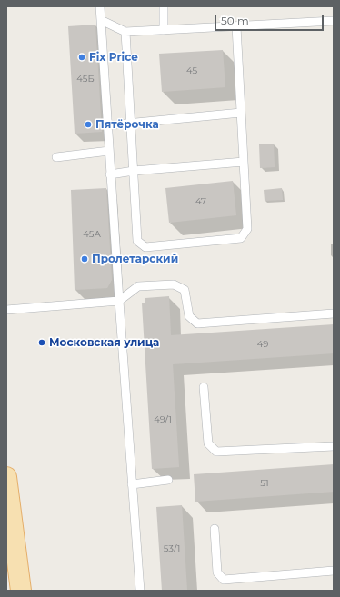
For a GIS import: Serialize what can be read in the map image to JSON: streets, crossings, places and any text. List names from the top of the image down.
{
  "places": [
    "Fix Price",
    "Пятёрочка",
    "Пролетарский",
    "Московская улица"
  ],
  "house_numbers": [
    "45",
    "45Б",
    "47",
    "45А",
    "49",
    "49/1",
    "51",
    "53/1"
  ],
  "scale_bar": "50 m"
}
